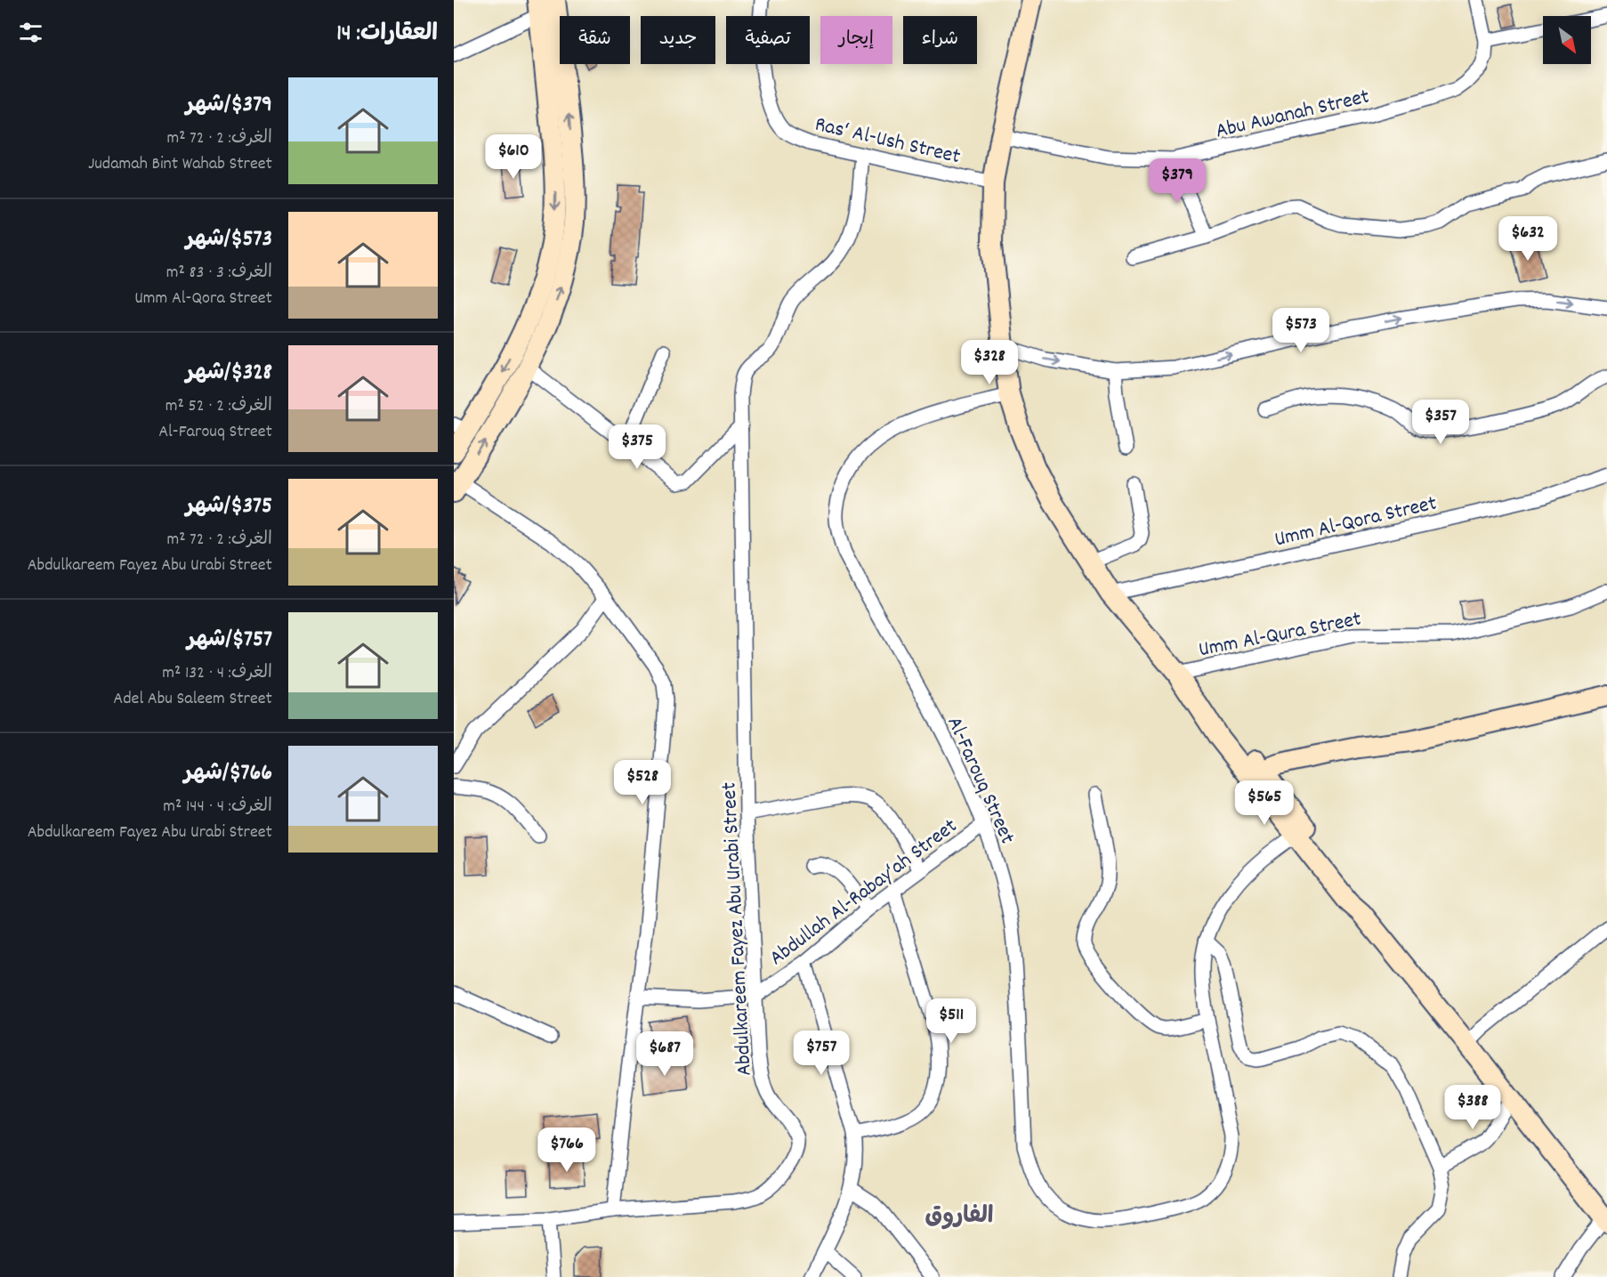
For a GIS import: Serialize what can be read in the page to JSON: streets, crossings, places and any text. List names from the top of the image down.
{
  "streets": {
    "street": [
      "Abu Awanah Street",
      "Ras‘ Al-Ush Street",
      "Umm Al-Qora Street",
      "Umm Al-Qura Street",
      "Al-Farouq Street",
      "Abdullah Al-Rabay‘ah Street",
      "Abdulkareem Fayez Abu Urabi Street"
    ]
  },
  "crossings": [
    ["Ras‘ Al-Ush Street", "Abdulkareem Fayez Abu Urabi Street"],
    ["Al-Farouq Street", "Abdullah Al-Rabay‘ah Street"],
    ["Abdullah Al-Rabay‘ah Street", "Abdulkareem Fayez Abu Urabi Street"]
  ],
  "districts": ["الفاروق"],
  "north": "bottom right",
  "page": {
    "heading": "العقارات: 14",
    "chip": [
      "شراء",
      "إيجار",
      "تصفية",
      "جديد",
      "شقة"
    ],
    "list": [
      {
        "name": "$379/شهر",
        "note": "الغرف: 2 · 72 m² · Judamah Bint Wahab Street"
      },
      {
        "name": "$573/شهر",
        "note": "الغرف: 3 · 83 m² · Umm Al-Qora Street"
      },
      {
        "name": "$328/شهر",
        "note": "الغرف: 2 · 52 m² · Al-Farouq Street"
      },
      {
        "name": "$375/شهر",
        "note": "الغرف: 2 · 72 m² · Abdulkareem Fayez Abu Urabi Street"
      },
      {
        "name": "$757/شهر",
        "note": "الغرف: 4 · 132 m² · Adel Abu Saleem Street"
      },
      {
        "name": "$766/شهر",
        "note": "الغرف: 4 · 144 m² · Abdulkareem Fayez Abu Urabi Street"
      }
    ],
    "price": [
      "$610",
      "$379",
      "$632",
      "$573",
      "$328",
      "$357",
      "$375",
      "$528",
      "$565",
      "$511",
      "$757",
      "$687",
      "$388",
      "$766"
    ]
  }
}
